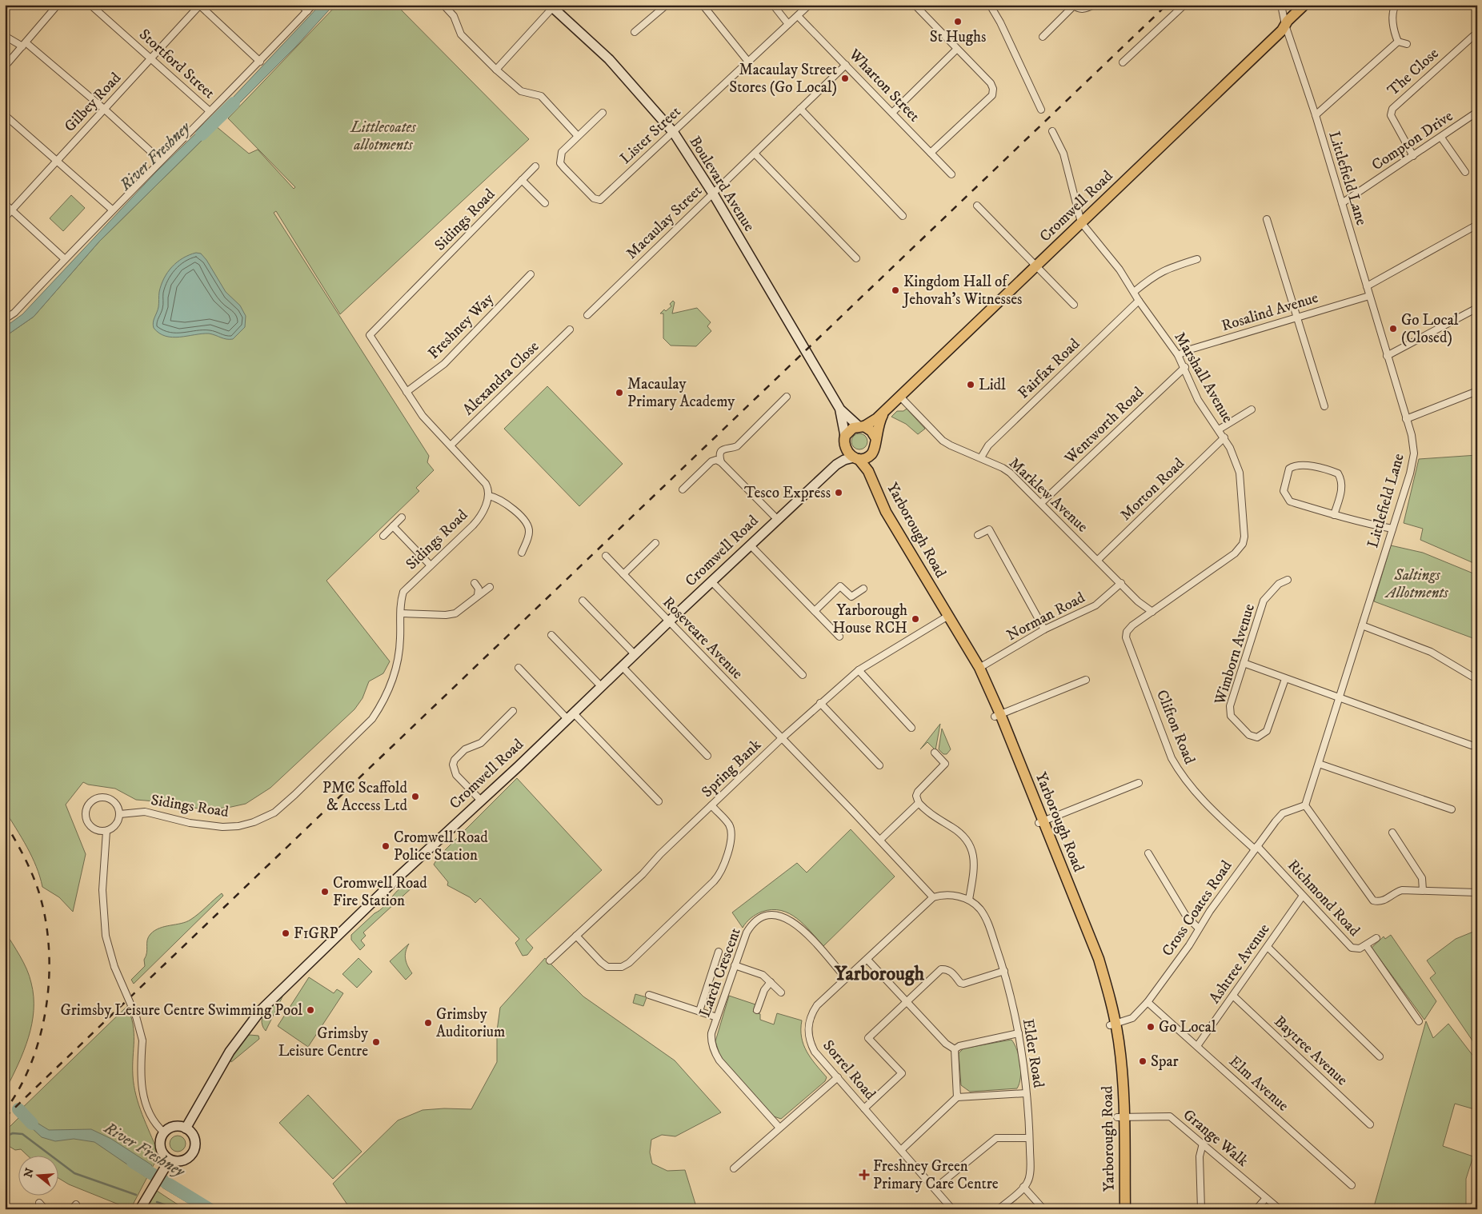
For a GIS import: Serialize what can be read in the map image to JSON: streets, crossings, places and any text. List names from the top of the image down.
{
  "streets": {
    "main road": ["Cromwell Road", "Yarborough Road"],
    "street": [
      "Stortford Street",
      "The Close",
      "Wharton Street",
      "Gilbey Road",
      "Lister Street",
      "Compton Drive",
      "Littlefield Lane",
      "Boulevard Avenue",
      "Sidings Road",
      "Macaulay Street",
      "Rosalind Avenue",
      "Freshney Way",
      "Fairfax Road",
      "Marshall Avenue",
      "Alexandra Close",
      "Wentworth Road",
      "Morton Road",
      "Marklew Avenue",
      "Norman Road",
      "Roseveare Avenue",
      "Wimborn Avenue",
      "Clifton Road",
      "Spring Bank",
      "Richmond Road",
      "Cross Coates Road",
      "Ashtree Avenue",
      "Larch Crescent",
      "Baytree Avenue",
      "Elder Road",
      "Sorrel Road",
      "Elm Avenue",
      "Grange Walk"
    ]
  },
  "crossings": [
    ["Stortford Street", "Gilbey Road"],
    ["The Close", "Compton Drive"],
    ["Wharton Street", "Lister Street"],
    ["Wharton Street", "Macaulay Street"],
    ["Lister Street", "Boulevard Avenue"],
    ["Compton Drive", "Littlefield Lane"],
    ["Littlefield Lane", "Cromwell Road"],
    ["Littlefield Lane", "Rosalind Avenue"],
    ["Littlefield Lane", "Cross Coates Road"],
    ["Boulevard Avenue", "Cromwell Road"],
    ["Boulevard Avenue", "Macaulay Street"],
    ["Boulevard Avenue", "Yarborough Road"],
    ["Cromwell Road", "Marshall Avenue"],
    ["Cromwell Road", "Marklew Avenue"],
    ["Cromwell Road", "Yarborough Road"],
    ["Cromwell Road", "Roseveare Avenue"],
    ["Sidings Road", "Freshney Way"],
    ["Sidings Road", "Alexandra Close"],
    ["Rosalind Avenue", "Marshall Avenue"],
    ["Fairfax Road", "Marshall Avenue"],
    ["Fairfax Road", "Marklew Avenue"],
    ["Marshall Avenue", "Wentworth Road"],
    ["Marshall Avenue", "Morton Road"],
    ["Marshall Avenue", "Clifton Road"],
    ["Wentworth Road", "Marklew Avenue"],
    ["Morton Road", "Marklew Avenue"],
    ["Marklew Avenue", "Norman Road"],
    ["Marklew Avenue", "Clifton Road"],
    ["Yarborough Road", "Norman Road"],
    ["Yarborough Road", "Spring Bank"],
    ["Yarborough Road", "Cross Coates Road"],
    ["Yarborough Road", "Grange Walk"],
    ["Roseveare Avenue", "Spring Bank"],
    ["Roseveare Avenue", "Sorrel Road"],
    ["Clifton Road", "Richmond Road"],
    ["Clifton Road", "Cross Coates Road"],
    ["Richmond Road", "Cross Coates Road"],
    ["Richmond Road", "Ashtree Avenue"],
    ["Cross Coates Road", "Elm Avenue"],
    ["Ashtree Avenue", "Baytree Avenue"],
    ["Ashtree Avenue", "Elm Avenue"],
    ["Larch Crescent", "Sorrel Road"]
  ],
  "districts": ["Yarborough"],
  "water": ["River Freshney"],
  "parks": ["Littlecoates allotments", "Saltings Allotments"],
  "places": {
    "other": [
      "St Hughs",
      "Macaulay Street Stores (Go Local)",
      "Kingdom Hall of Jehovah's Witnesses",
      "Go Local (Closed)",
      "Lidl",
      "Macaulay Primary Academy",
      "Tesco Express",
      "Yarborough House RCH",
      "PMC Scaffold & Access Ltd",
      "Cromwell Road Police Station",
      "Cromwell Road Fire Station",
      "F1GRP",
      "Grimsby Leisure Centre Swimming Pool",
      "Grimsby Auditorium",
      "Go Local",
      "Grimsby Leisure Centre",
      "Spar"
    ],
    "health": ["Freshney Green Primary Care Centre"]
  },
  "north": "left"
}
